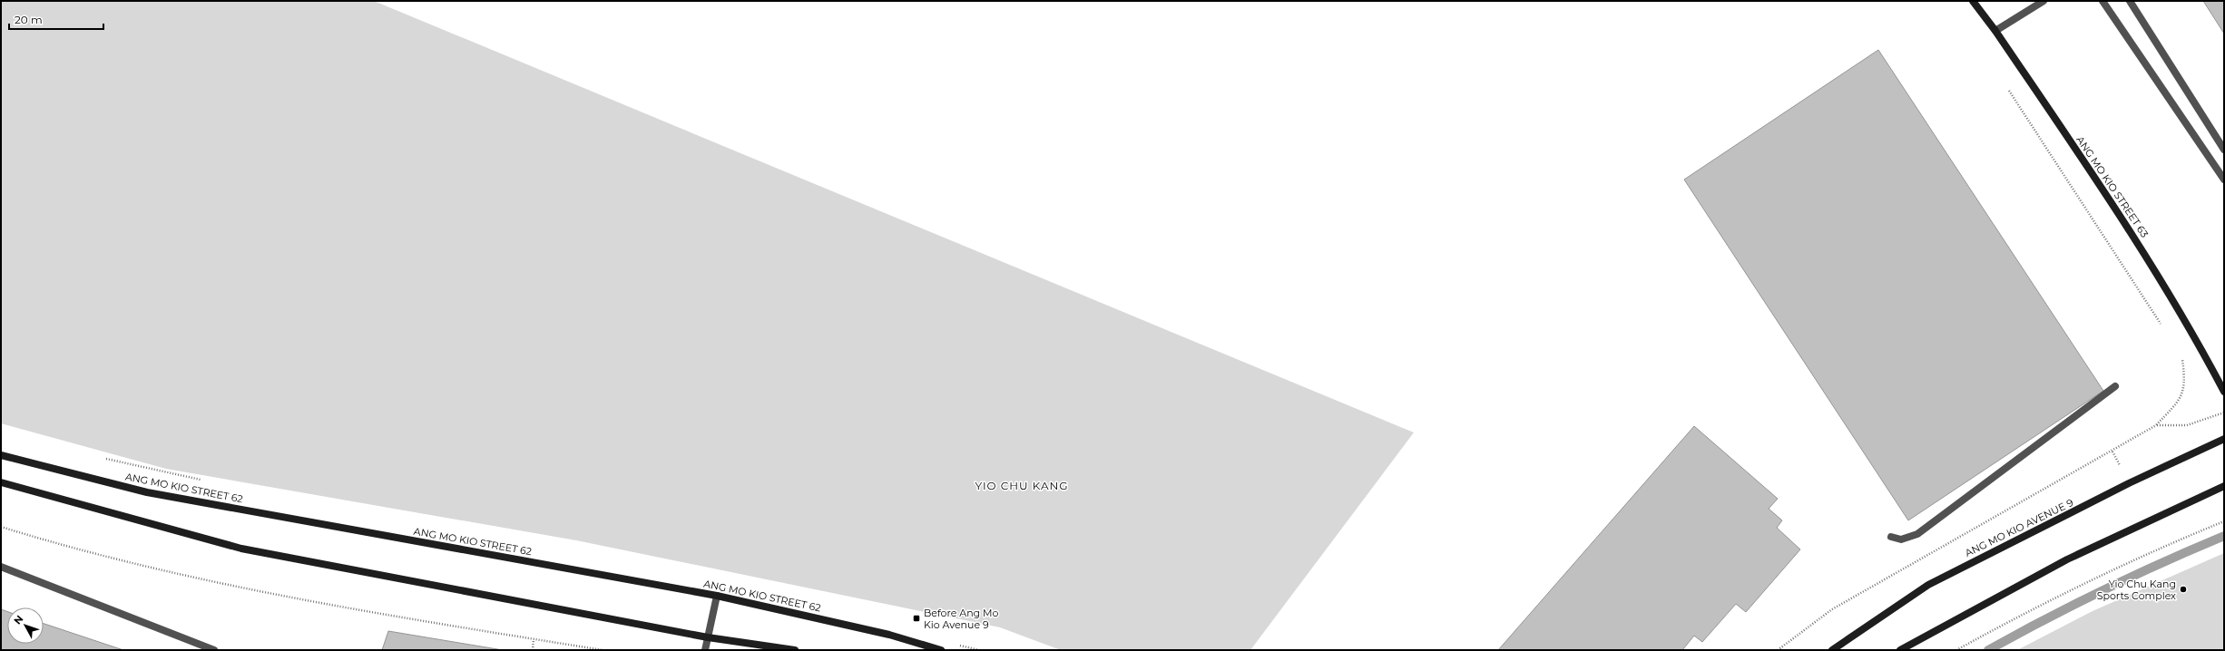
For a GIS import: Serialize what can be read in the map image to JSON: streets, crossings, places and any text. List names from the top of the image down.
{
  "streets": {
    "street": ["ANG MO KIO STREET 63", "ANG MO KIO STREET 62", "ANG MO KIO AVENUE 9"]
  },
  "districts": ["YIO CHU KANG"],
  "places": {
    "other": ["Yio Chu Kang Sports Complex"],
    "transit": ["Before Ang Mo Kio Avenue 9"]
  },
  "scale_bar": "20 m",
  "north": "top left"
}
